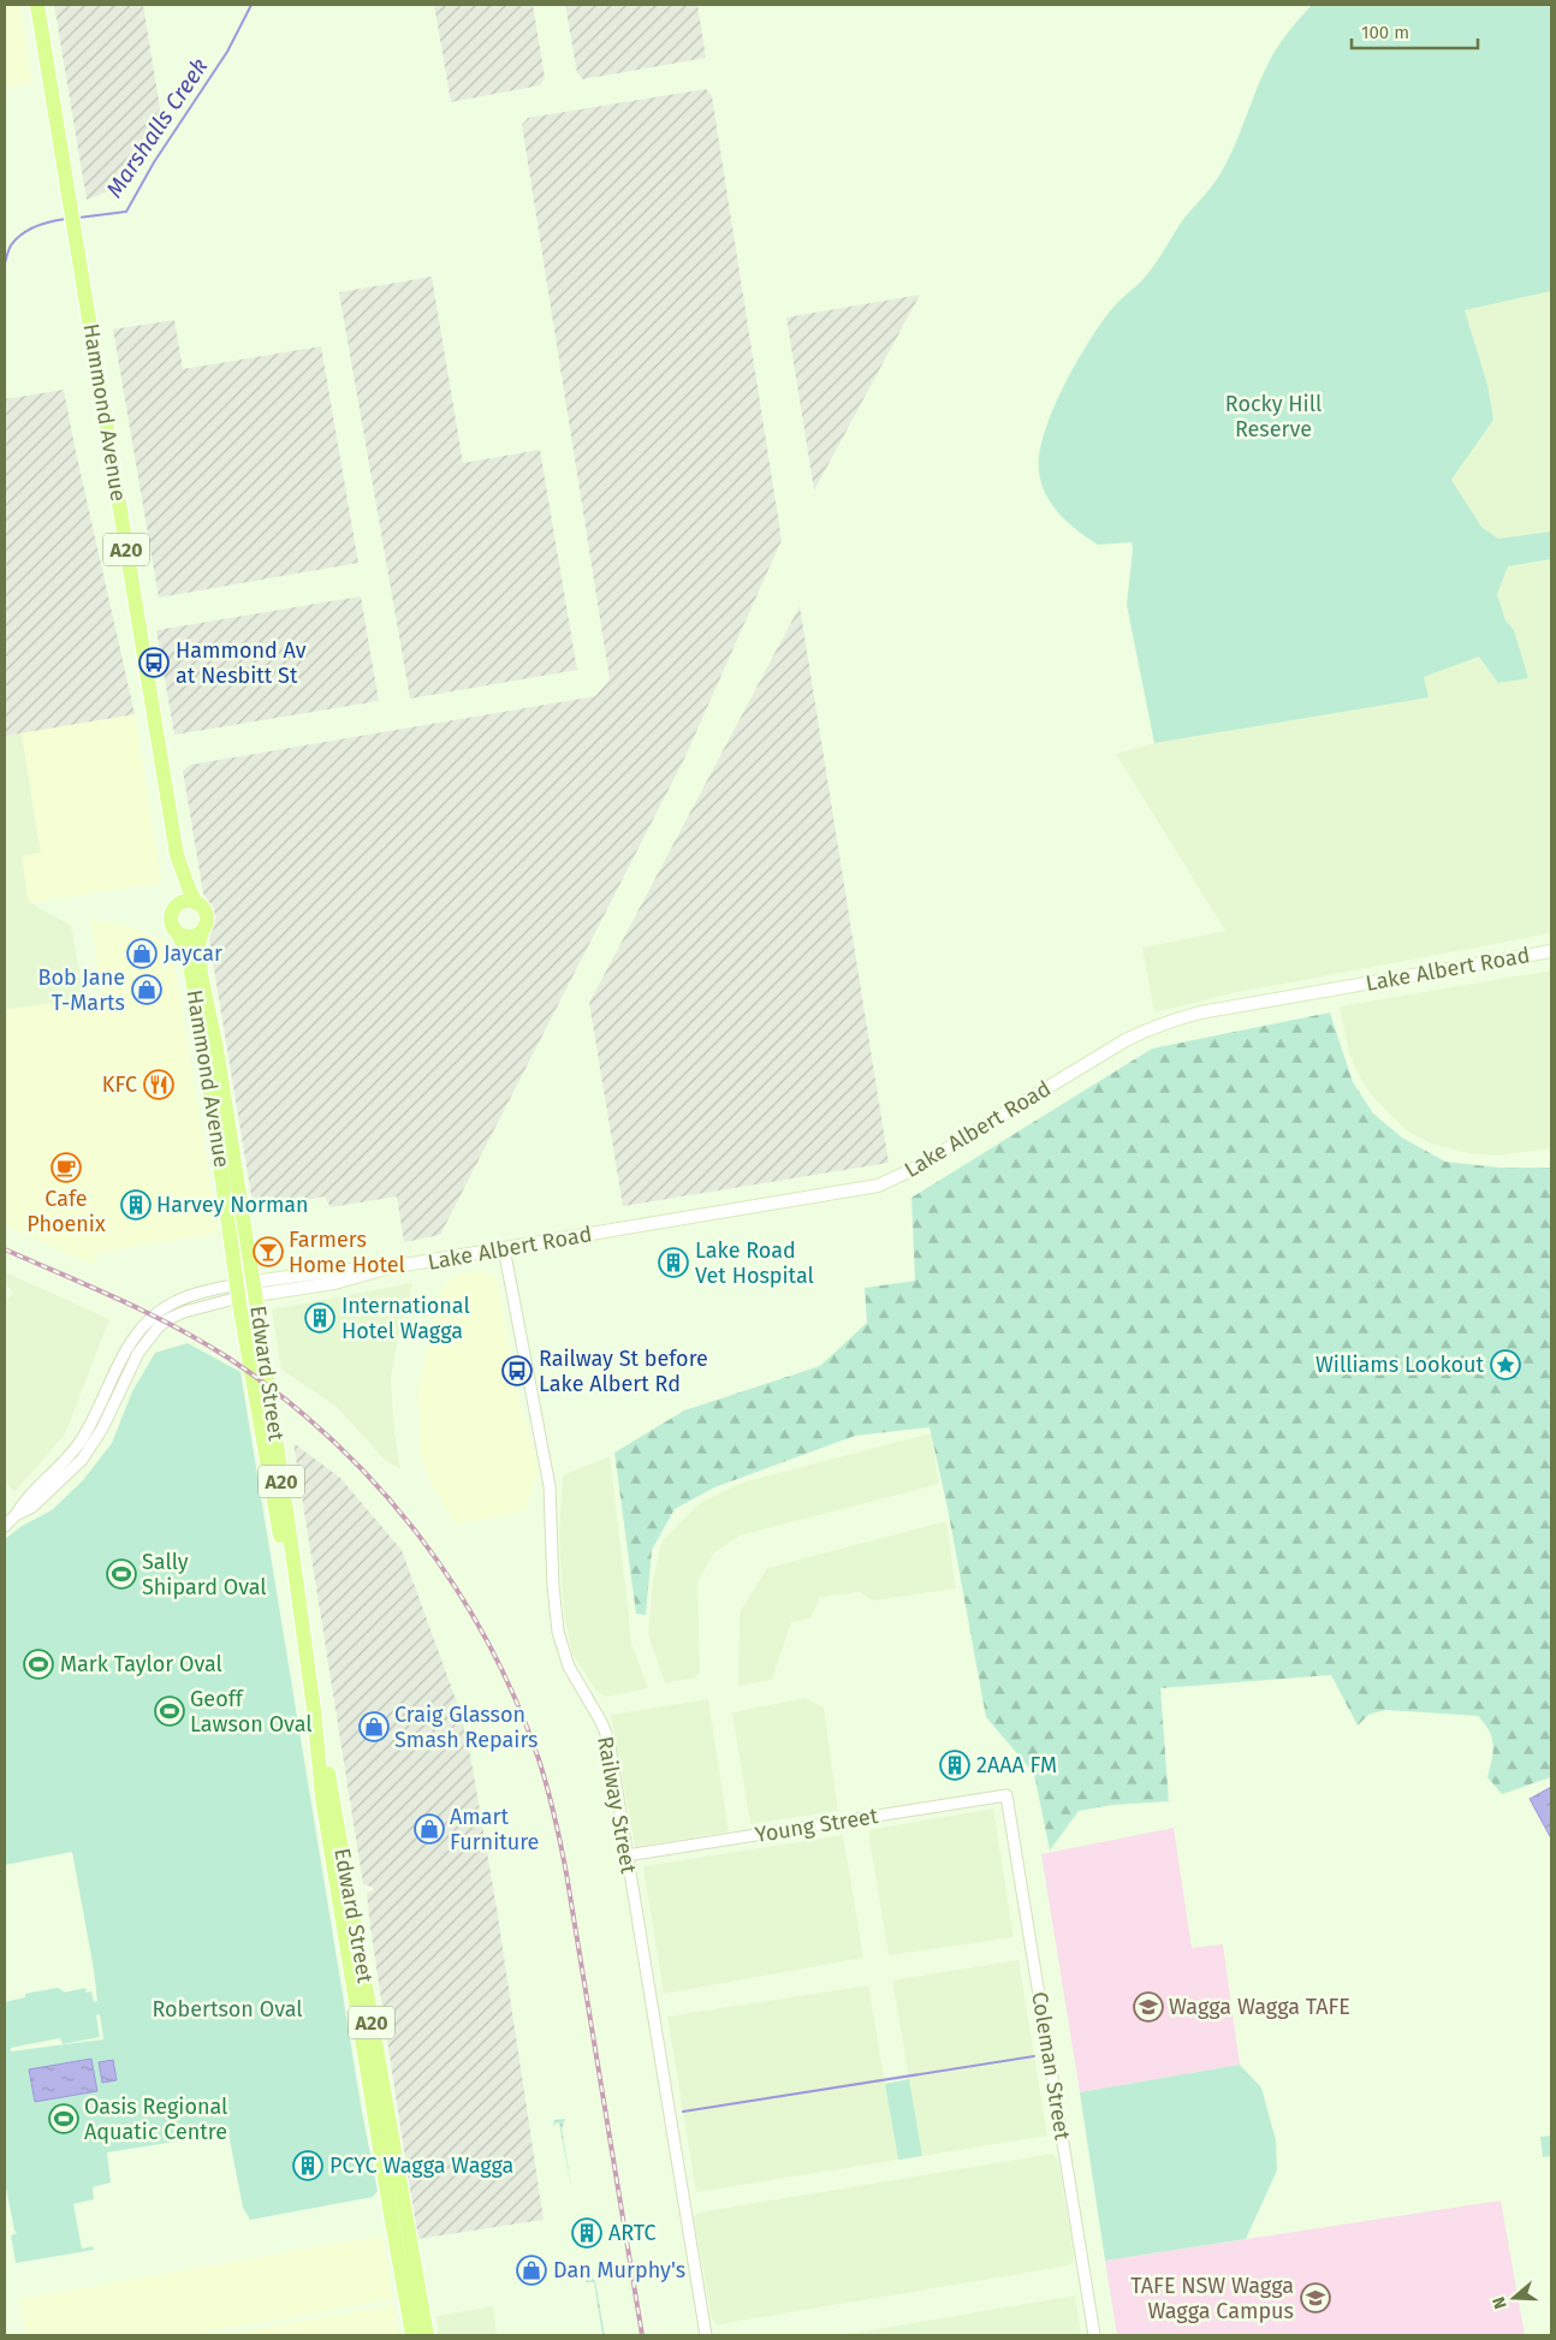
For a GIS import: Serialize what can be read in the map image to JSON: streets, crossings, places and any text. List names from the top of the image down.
{
  "streets": {
    "highway": ["Hammond Avenue", "A20", "Edward Street"],
    "main road": ["Lake Albert Road"],
    "street": ["Railway Street", "Young Street", "Coleman Street"]
  },
  "crossings": [
    ["Hammond Avenue", "A20"],
    ["Hammond Avenue", "Lake Albert Road"],
    ["Hammond Avenue", "Edward Street"],
    ["Lake Albert Road", "Edward Street"],
    ["Lake Albert Road", "Railway Street"],
    ["Railway Street", "Young Street"],
    ["Young Street", "Coleman Street"]
  ],
  "water": ["Marshalls Creek"],
  "parks": ["Rocky Hill Reserve", "Robertson Oval"],
  "places": {
    "bus stop": ["Hammond Av at Nesbitt St", "Railway St before Lake Albert Rd"],
    "shop": [
      "Jaycar",
      "Bob Jane T-Marts",
      "Craig Glasson Smash Repairs",
      "Amart Furniture",
      "Dan Murphy's"
    ],
    "restaurant": ["KFC"],
    "cafe": ["Cafe Phoenix"],
    "building": [
      "Harvey Norman",
      "Lake Road Vet Hospital",
      "International Hotel Wagga",
      "2AAA FM",
      "PCYC Wagga Wagga",
      "ARTC"
    ],
    "bar": ["Farmers Home Hotel"],
    "place": ["Williams Lookout"],
    "sports": [
      "Sally Shipard Oval",
      "Mark Taylor Oval",
      "Geoff Lawson Oval",
      "Oasis Regional Aquatic Centre"
    ],
    "school or university": ["Wagga Wagga TAFE", "TAFE NSW Wagga Wagga Campus"]
  },
  "scale_bar": "100 m",
  "north": "left"
}
